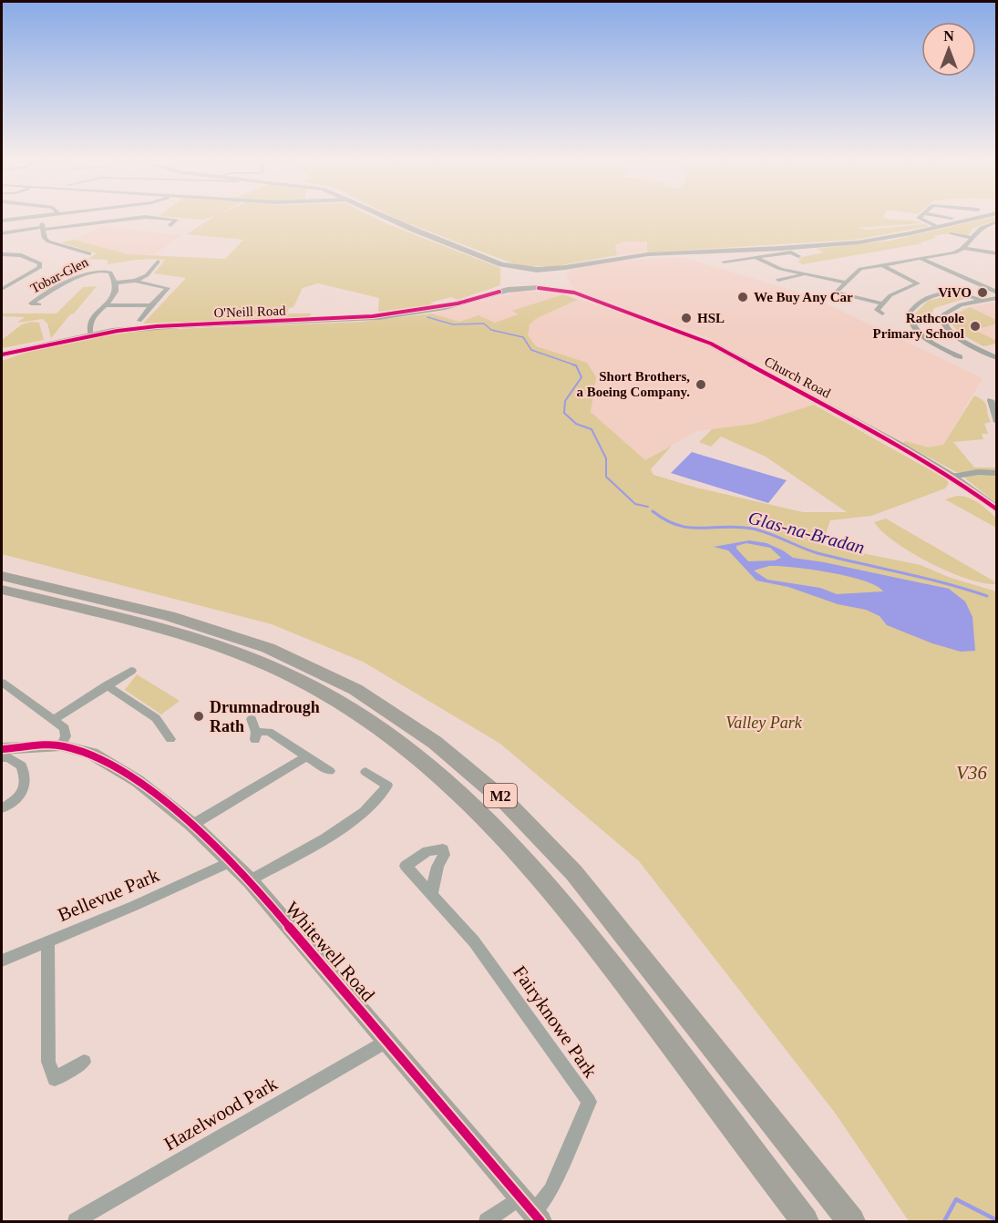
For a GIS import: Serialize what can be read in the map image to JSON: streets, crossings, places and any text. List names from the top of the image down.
{
  "streets": {
    "highway": ["M2"],
    "street": [
      "Tobar-Glen",
      "O'Neill Road",
      "Church Road",
      "Bellevue Park",
      "Whitewell Road",
      "Fairyknowe Park",
      "Hazelwood Park"
    ]
  },
  "crossings": [
    ["O'Neill Road", "Church Road"],
    ["Bellevue Park", "Whitewell Road"],
    ["Whitewell Road", "Fairyknowe Park"],
    ["Whitewell Road", "Hazelwood Park"]
  ],
  "water": ["Glas-na-Bradan"],
  "parks": ["Valley Park", "V36"],
  "places": [
    "ViVO",
    "We Buy Any Car",
    "HSL",
    "Rathcoole Primary School",
    "Short Brothers, a Boeing Company.",
    "Drumnadrough Rath"
  ],
  "north": "top"
}
